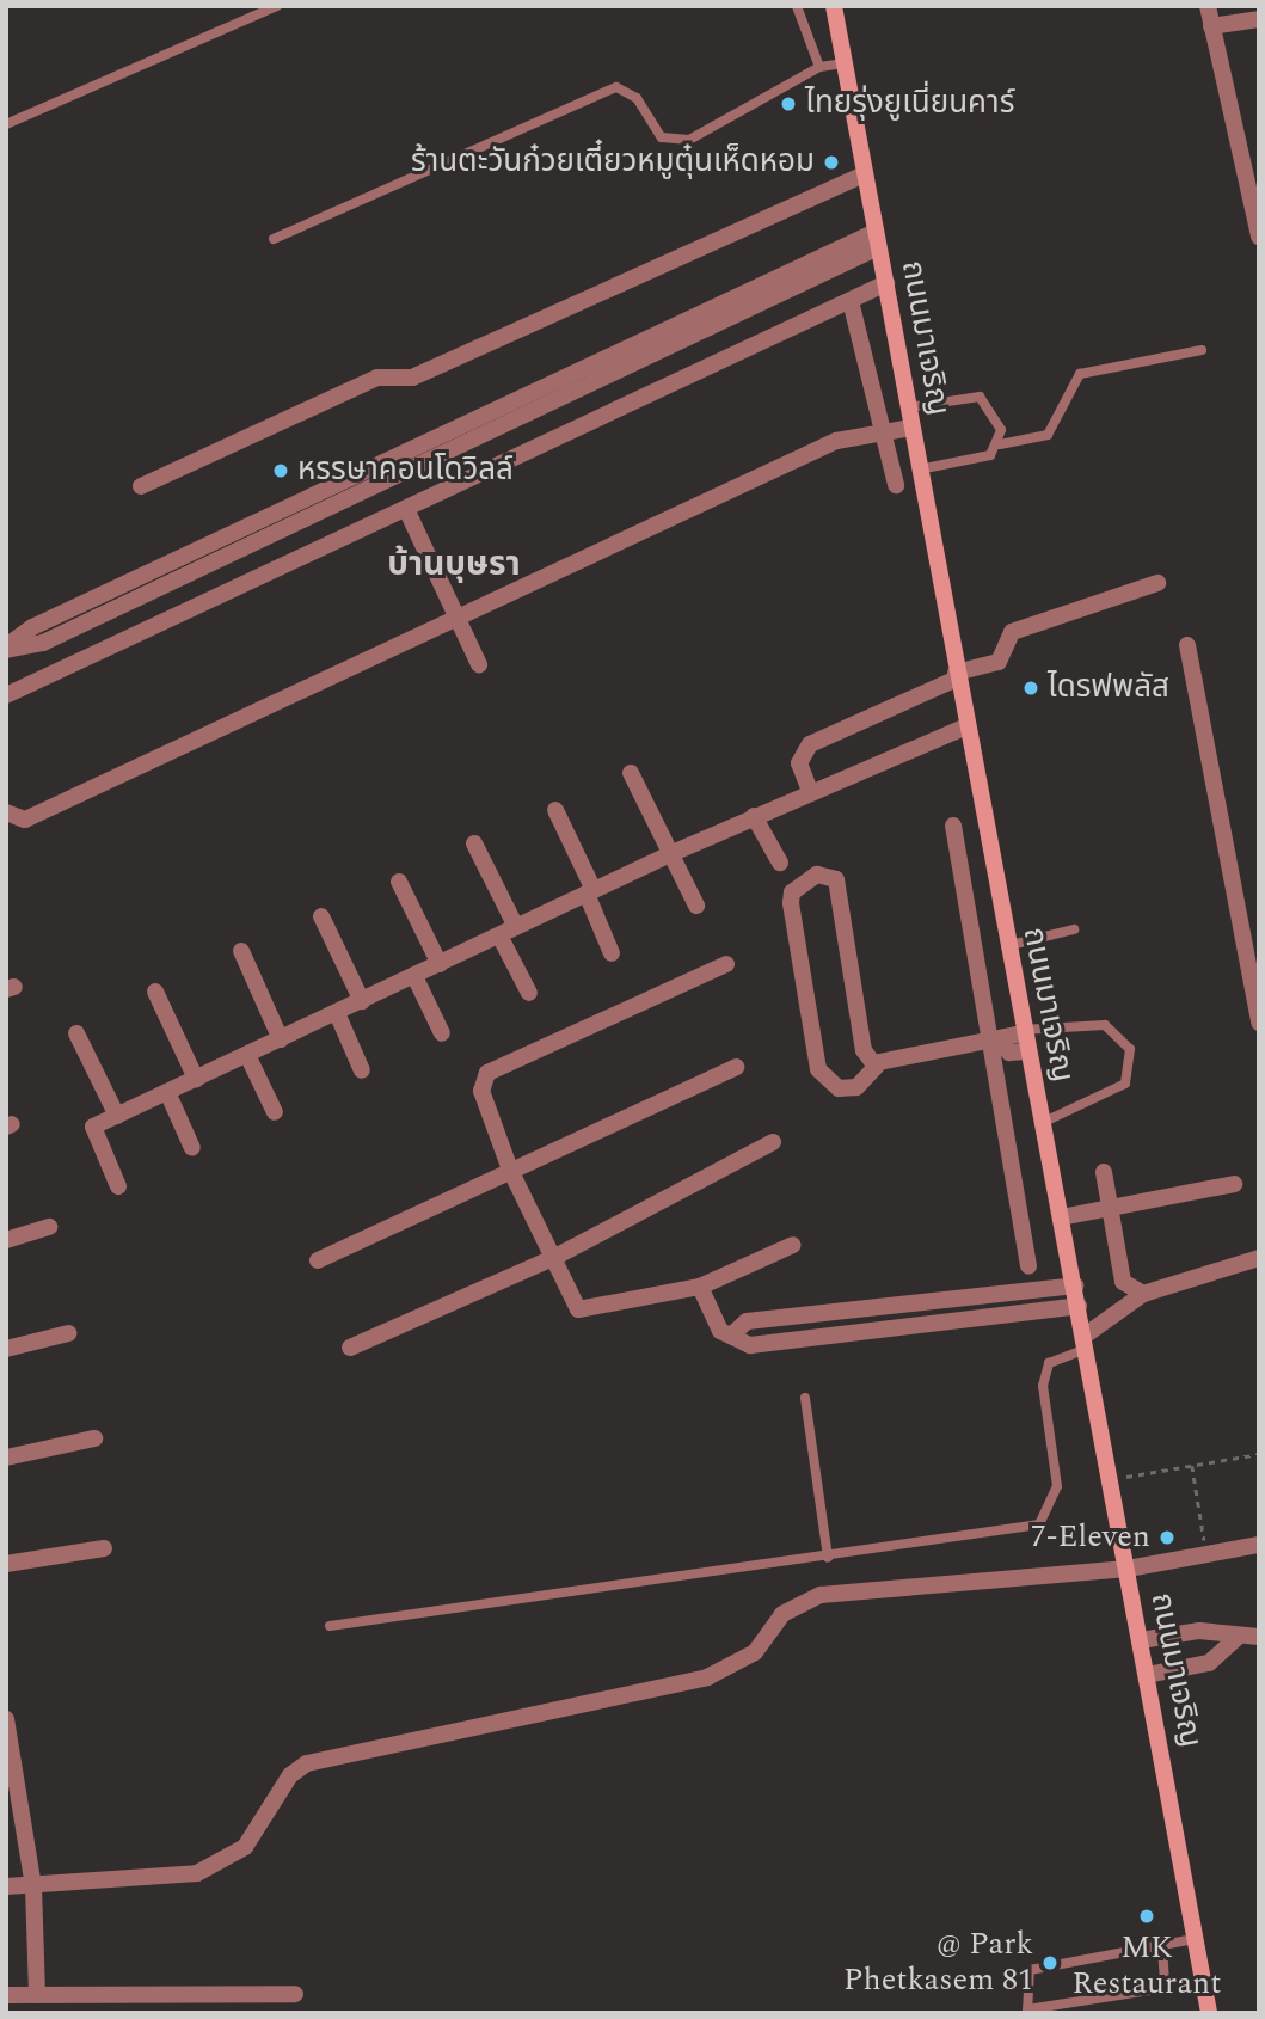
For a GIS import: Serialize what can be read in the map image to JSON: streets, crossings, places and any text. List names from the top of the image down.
{
  "streets": {
    "main road": ["ถนนมาเจริญ"]
  },
  "districts": ["บ้านบุษรา"],
  "places": [
    "ไทยรุ่งยูเนี่ยนคาร์",
    "ร้านตะวันก๋วยเตี๋ยวหมูตุ๋นเห็ดหอม",
    "หรรษาคอนโดวิลล์",
    "ไดรฟพลัส",
    "7-Eleven",
    "MK Restaurant",
    "@ Park Phetkasem 81"
  ]
}
